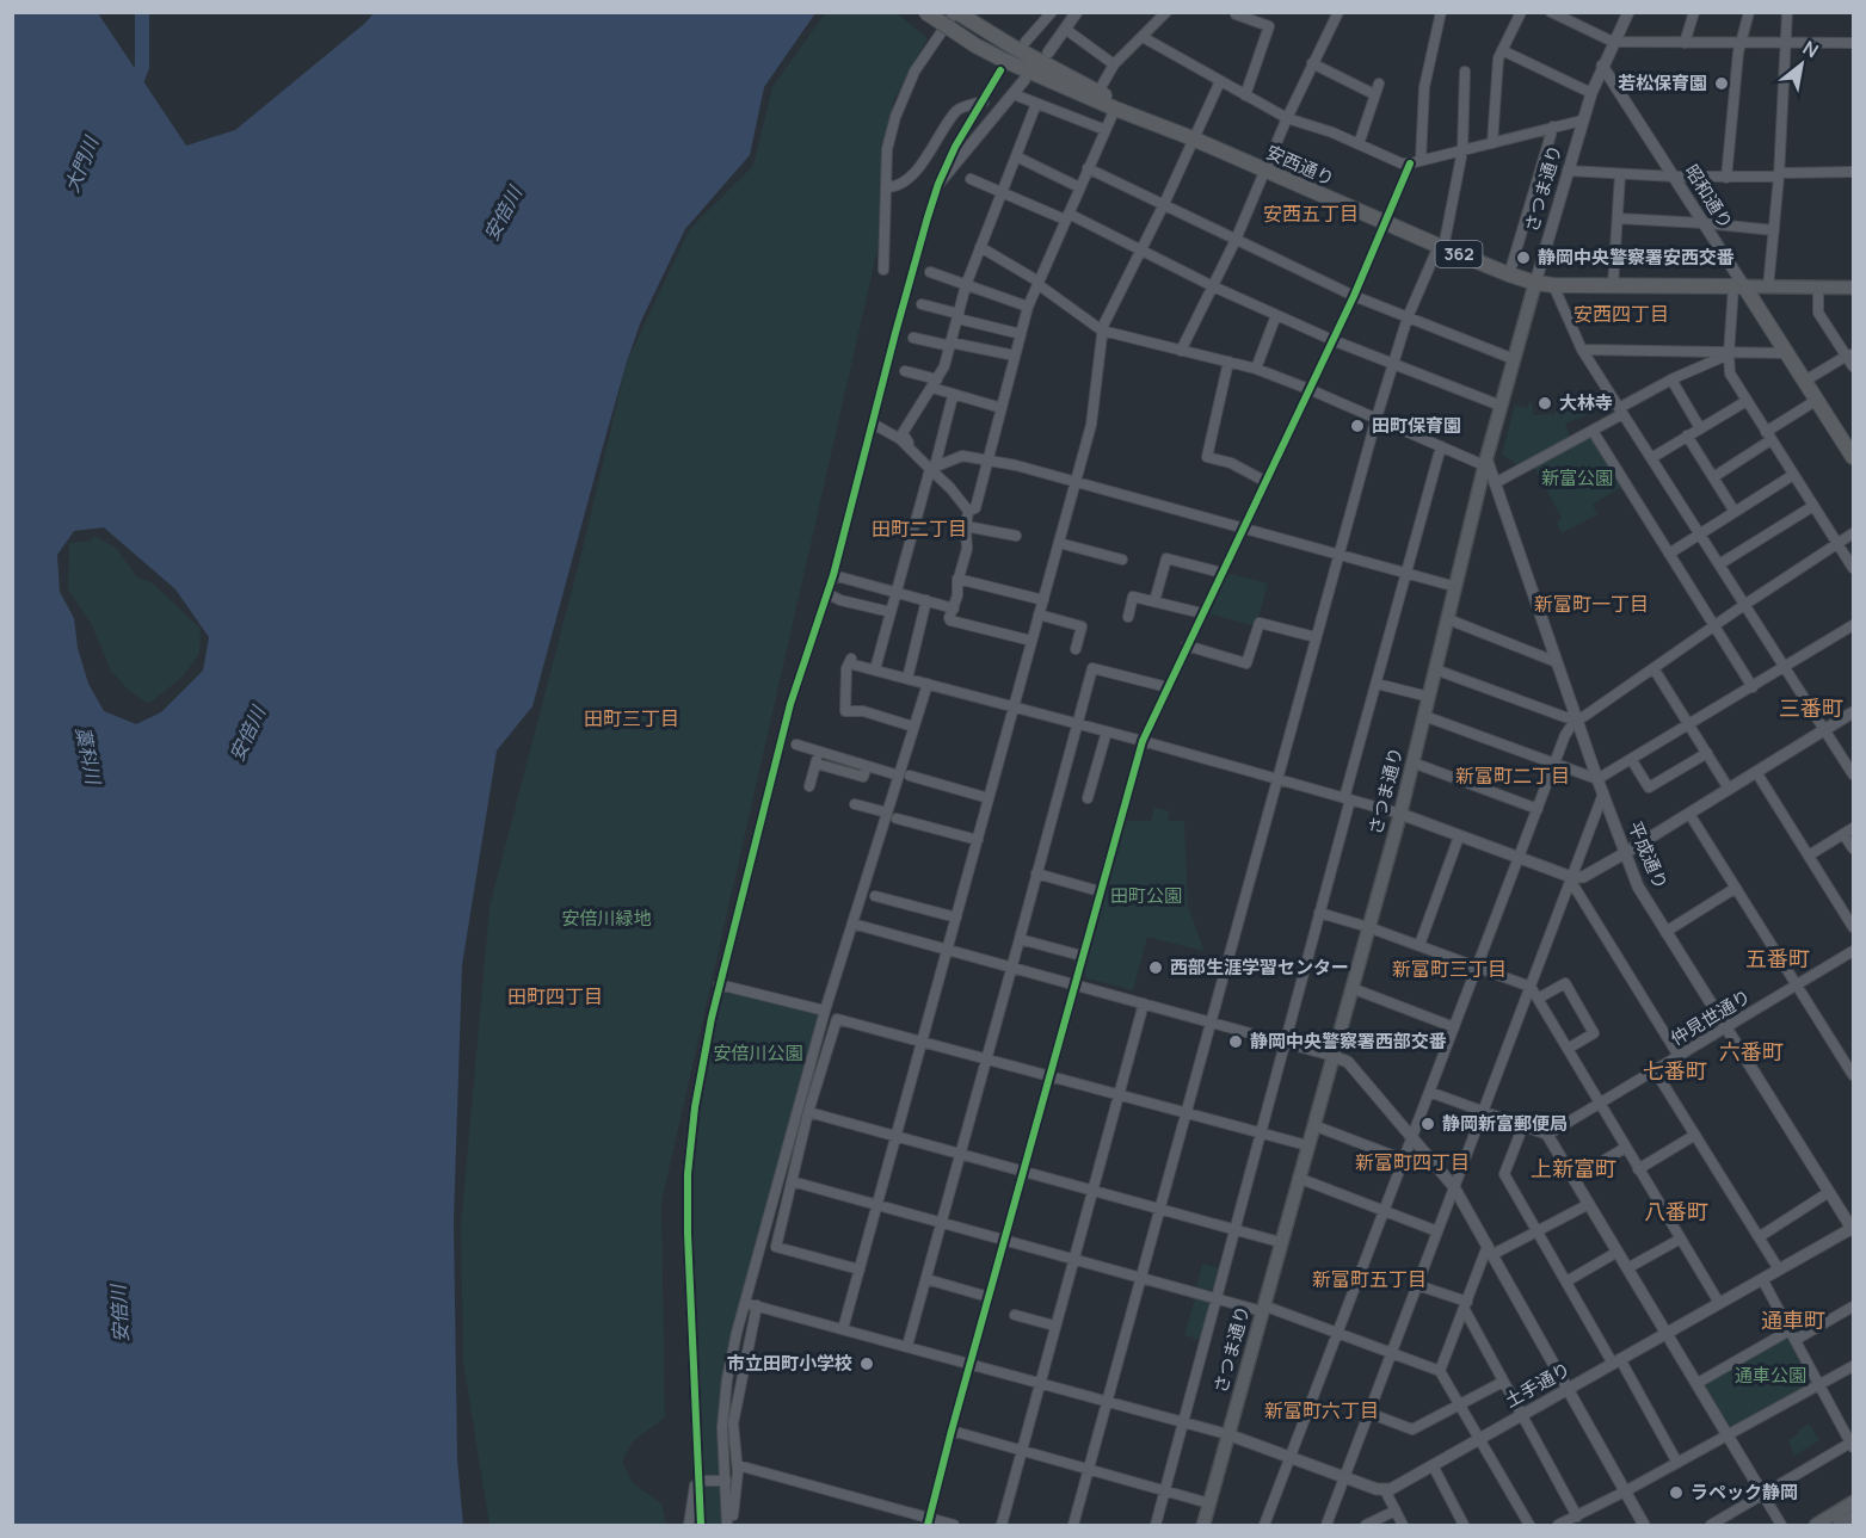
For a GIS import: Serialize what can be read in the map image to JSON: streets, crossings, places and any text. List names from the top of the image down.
{
  "streets": {
    "highway": ["安西通り", "昭和通り", "362"],
    "main road": ["さつま通り"],
    "street": ["平成通り", "仲見世通り", "土手通り"]
  },
  "crossings": [
    ["安西通り", "さつま通り"],
    ["安西通り", "362"],
    ["さつま通り", "昭和通り"],
    ["さつま通り", "平成通り"],
    ["平成通り", "仲見世通り"],
    ["平成通り", "土手通り"]
  ],
  "districts": [
    "安西五丁目",
    "安西四丁目",
    "田町二丁目",
    "新富町一丁目",
    "三番町",
    "田町三丁目",
    "新富町二丁目",
    "五番町",
    "新富町三丁目",
    "田町四丁目",
    "六番町",
    "七番町",
    "新富町四丁目",
    "上新富町",
    "八番町",
    "新富町五丁目",
    "通車町",
    "新富町六丁目"
  ],
  "water": ["大門川", "安倍川", "藁科川"],
  "parks": [
    "新富公園",
    "田町公園",
    "安倍川緑地",
    "安倍川公園",
    "通車公園"
  ],
  "places": [
    "若松保育園",
    "静岡中央警察署安西交番",
    "大林寺",
    "田町保育園",
    "西部生涯学習センター",
    "静岡中央警察署西部交番",
    "静岡新富郵便局",
    "市立田町小学校",
    "ラペック静岡"
  ],
  "north": "top right"
}
